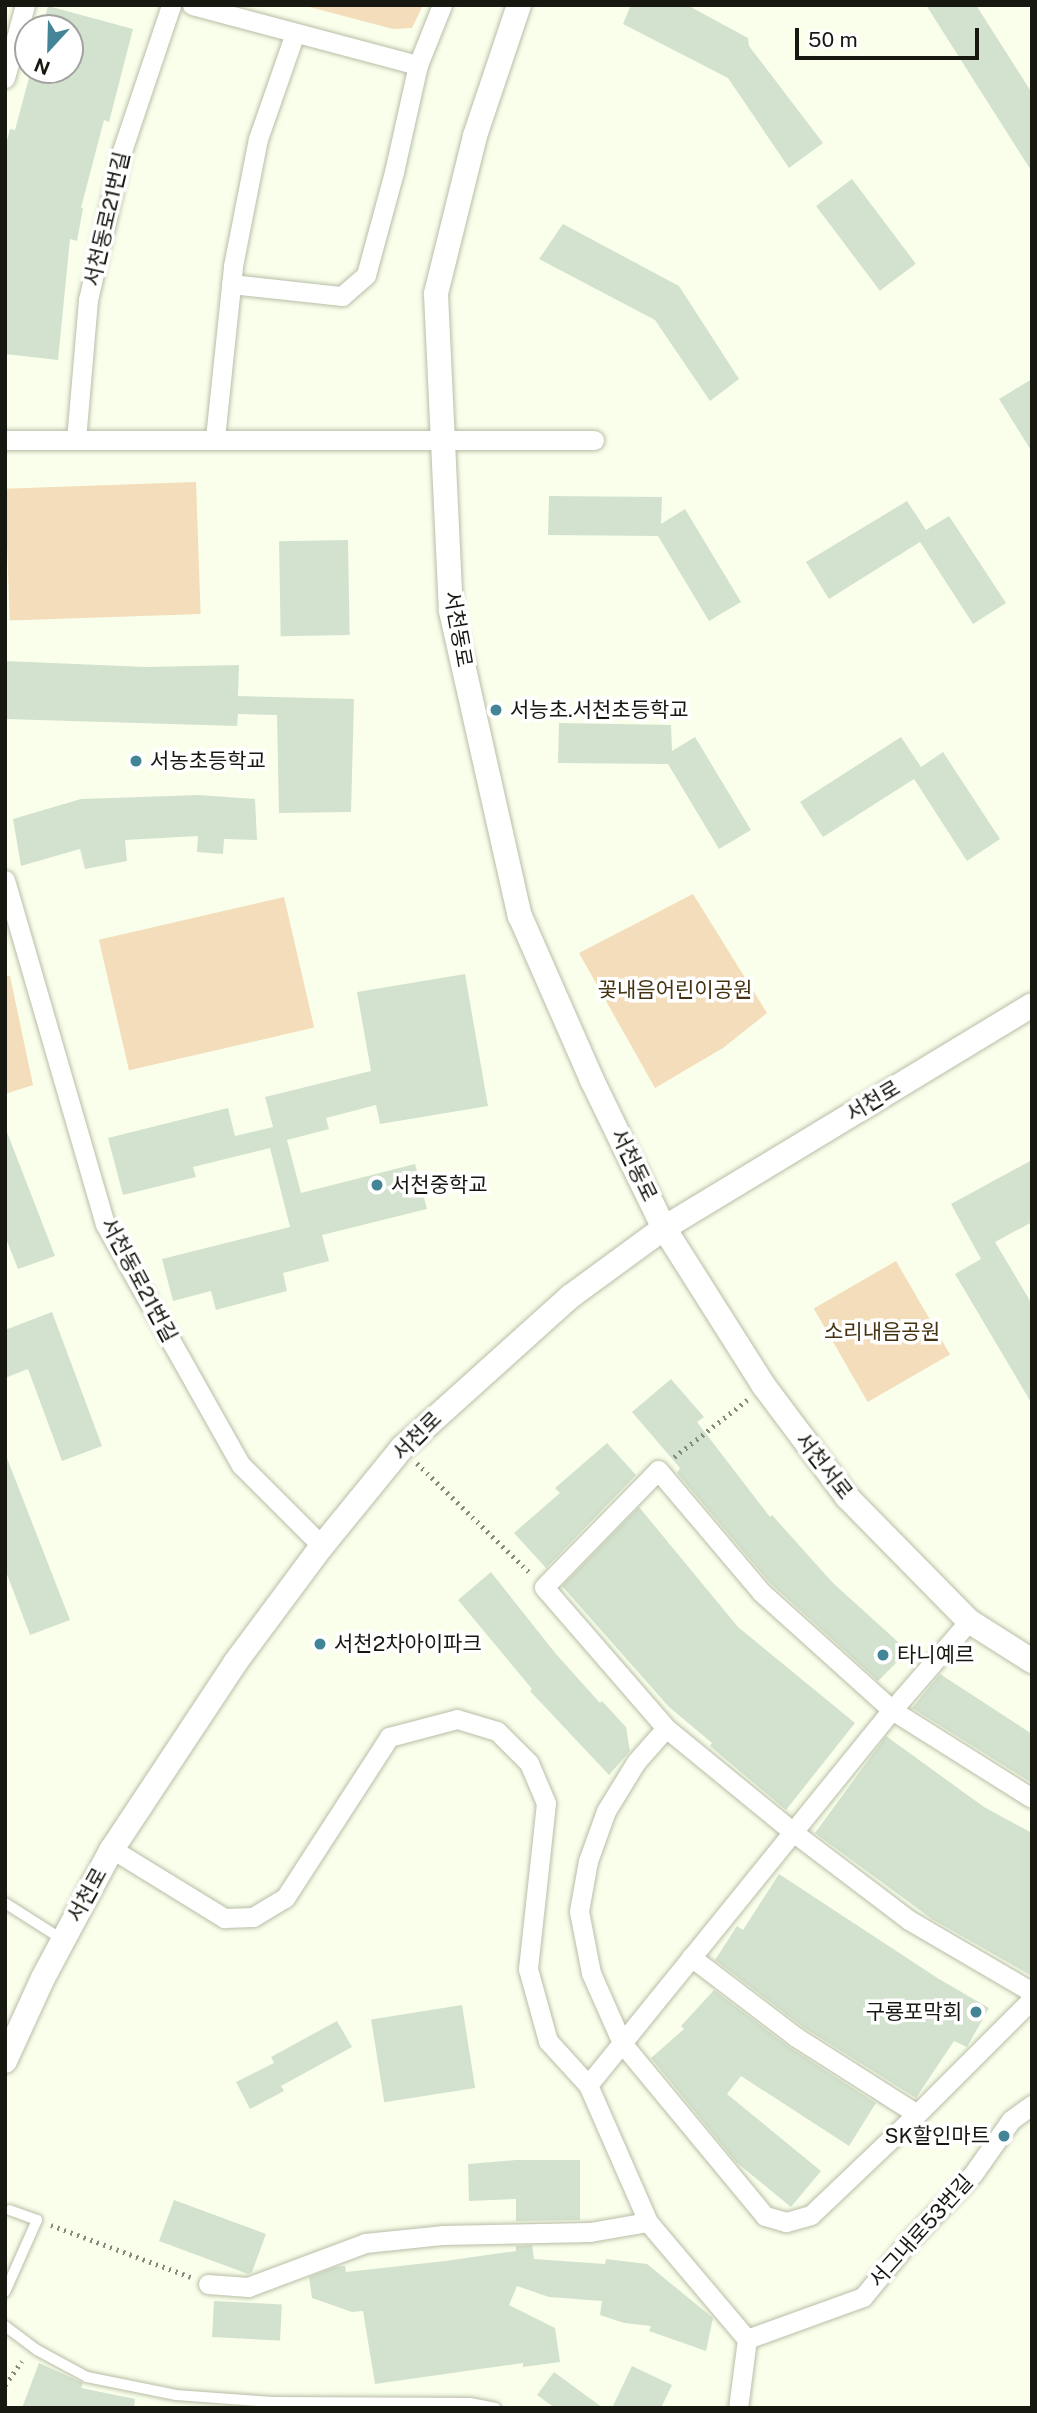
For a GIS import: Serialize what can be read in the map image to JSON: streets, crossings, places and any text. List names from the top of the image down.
{
  "streets": {
    "street": [
      "서천동로21번길",
      "서천동로",
      "서천로",
      "서천서로",
      "서그내로53번길"
    ]
  },
  "crossings": [
    ["서천동로21번길", "서천로"],
    ["서천동로", "서천로"],
    ["서천동로", "서천서로"],
    ["서천로", "서천서로"]
  ],
  "parks": ["꽃내음어린이공원", "소리내음공원"],
  "places": [
    "서능초.서천초등학교",
    "서농초등학교",
    "서천중학교",
    "서천2차아이파크",
    "타니예르",
    "구룡포막회",
    "SK할인마트"
  ],
  "scale_bar": "50 m",
  "north": "bottom"
}
